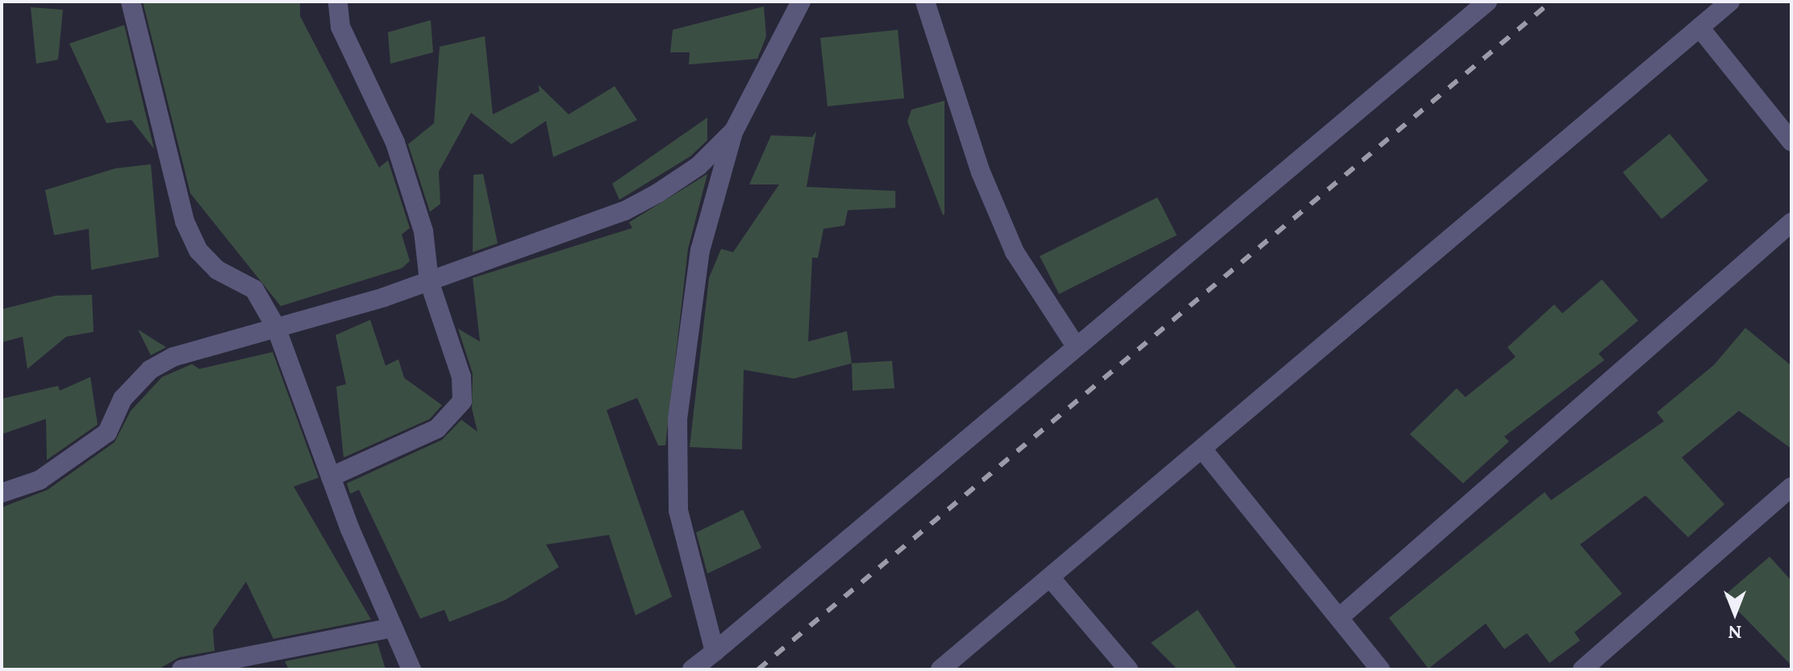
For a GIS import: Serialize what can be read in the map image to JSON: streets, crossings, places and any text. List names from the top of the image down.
{
  "north": "bottom"
}
